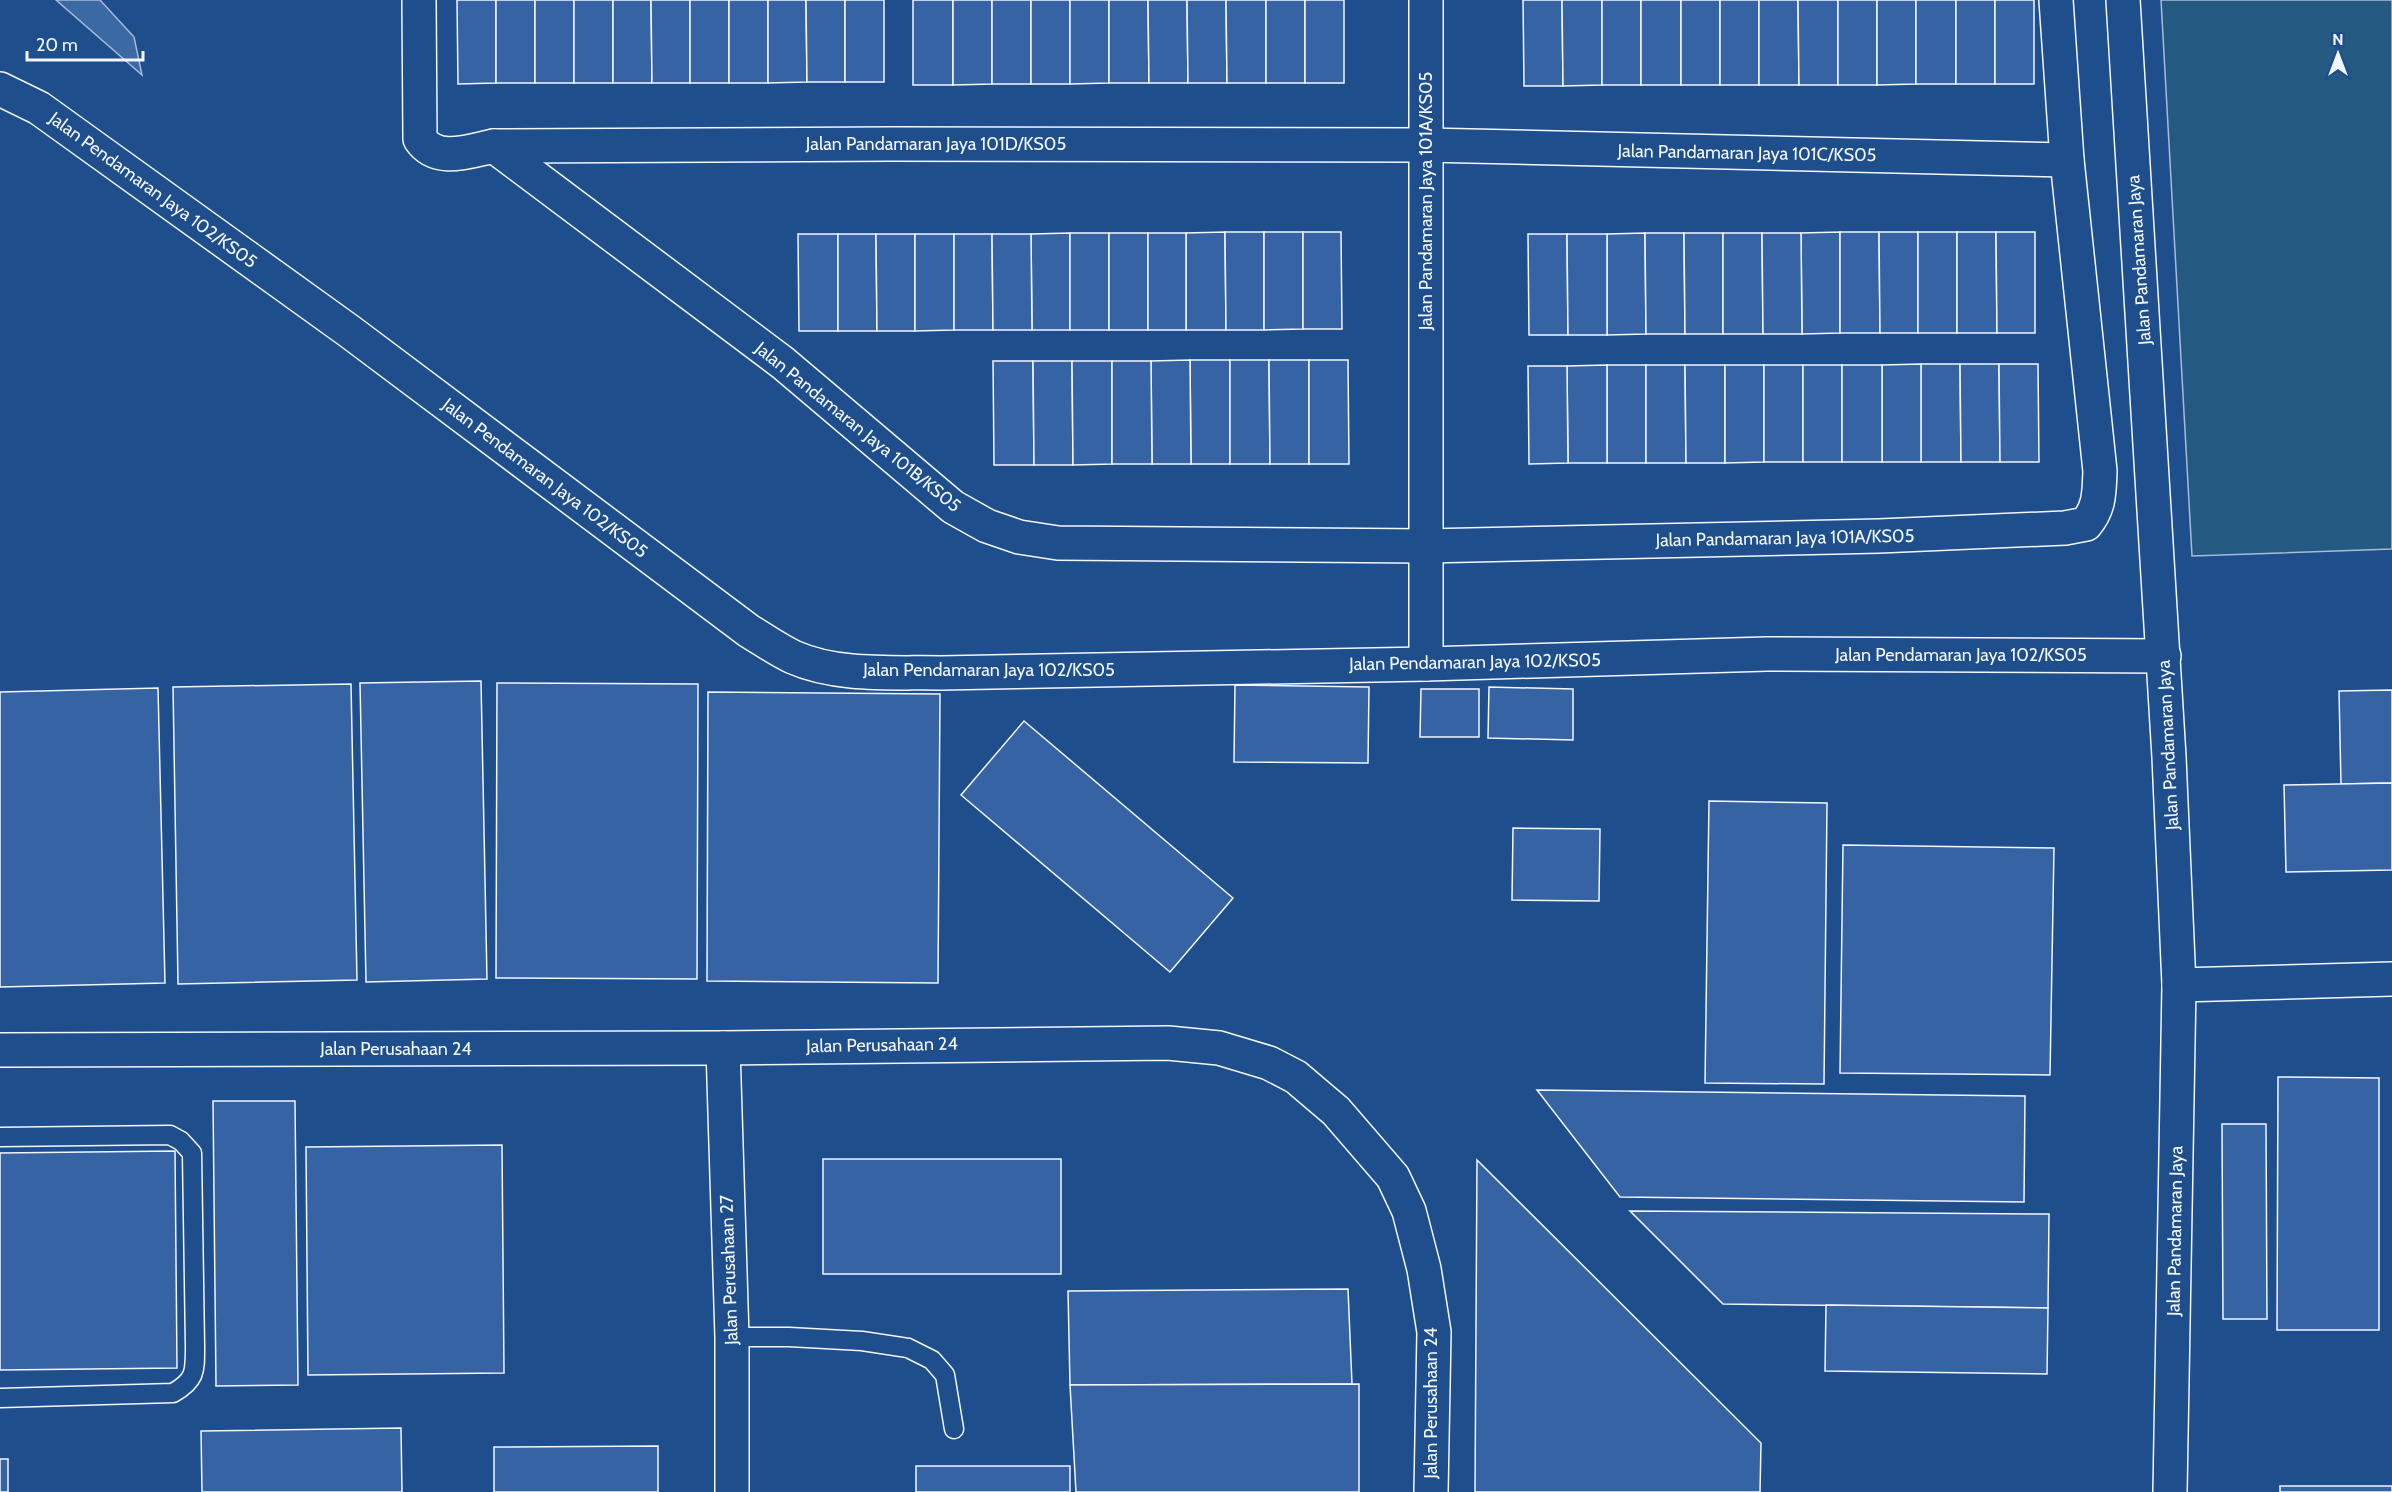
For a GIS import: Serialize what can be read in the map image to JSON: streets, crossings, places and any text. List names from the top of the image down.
{
  "streets": {
    "street": [
      "Jalan Pandamaran Jaya 101D/KS05",
      "Jalan Pandamaran Jaya 101C/KS05",
      "Jalan Pendamaran Jaya 102/KS05",
      "Jalan Pandamaran Jaya 101A/KS05",
      "Jalan Pandamaran Jaya",
      "Jalan Pandamaran Jaya 101B/KS05",
      "Jalan Perusahaan 24",
      "Jalan Perusahaan 27"
    ]
  },
  "crossings": [
    ["Jalan Pandamaran Jaya 101D/KS05", "Jalan Pandamaran Jaya 101C/KS05"],
    ["Jalan Pandamaran Jaya 101D/KS05", "Jalan Pandamaran Jaya 101A/KS05"],
    ["Jalan Pandamaran Jaya 101D/KS05", "Jalan Pandamaran Jaya 101B/KS05"],
    ["Jalan Pandamaran Jaya 101C/KS05", "Jalan Pandamaran Jaya 101A/KS05"],
    ["Jalan Pendamaran Jaya 102/KS05", "Jalan Pandamaran Jaya 101A/KS05"],
    ["Jalan Pendamaran Jaya 102/KS05", "Jalan Pandamaran Jaya"],
    ["Jalan Pandamaran Jaya 101A/KS05", "Jalan Pandamaran Jaya 101B/KS05"],
    ["Jalan Perusahaan 24", "Jalan Perusahaan 27"]
  ],
  "scale_bar": "20 m",
  "north": "top"
}
